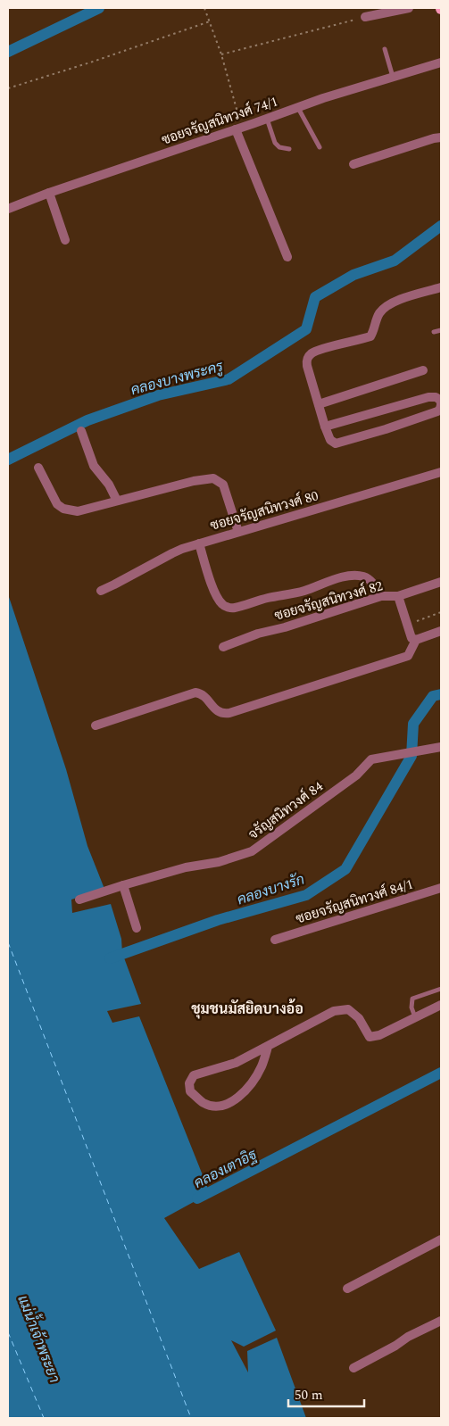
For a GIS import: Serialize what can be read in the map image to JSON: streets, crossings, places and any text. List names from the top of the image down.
{
  "streets": {
    "street": [
      "ซอยจรัญสนิทวงศ์ 74/1",
      "ซอยจรัญสนิทวงศ์ 80",
      "ซอยจรัญสนิทวงศ์ 82",
      "จรัญสนิทวงศ์ 84",
      "ซอยจรัญสนิทวงศ์ 84/1"
    ]
  },
  "districts": ["ชุมชนมัสยิดบางอ้อ"],
  "water": [
    "คลองบางพระครู",
    "คลองบางรัก",
    "คลองเตาอิฐ",
    "แม่น้ำเจ้าพระยา"
  ],
  "scale_bar": "50 m"
}
